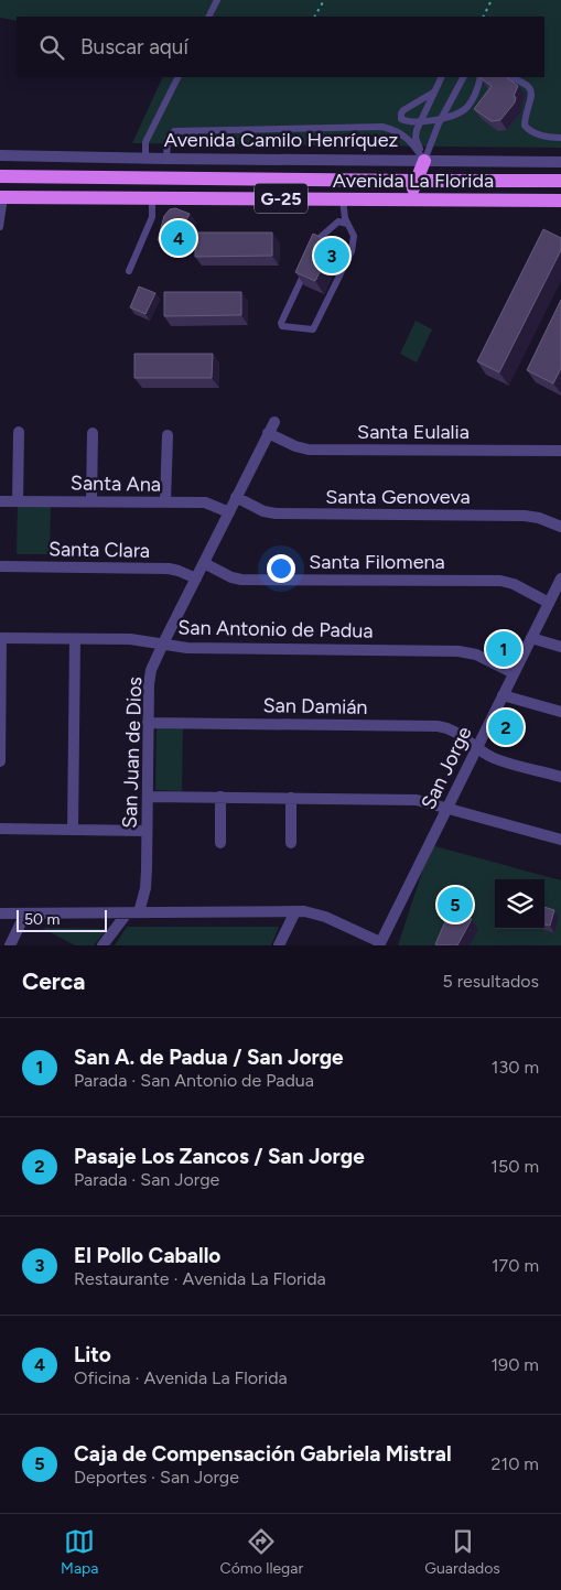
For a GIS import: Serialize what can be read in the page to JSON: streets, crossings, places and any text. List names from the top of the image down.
{
  "streets": {
    "main road": ["Avenida Camilo Henríquez", "Avenida La Florida", "G-25"],
    "street": [
      "Santa Eulalia",
      "Santa Ana",
      "Santa Genoveva",
      "Santa Clara",
      "Santa Filomena",
      "San Antonio de Padua",
      "San Damián",
      "San Juan de Dios",
      "San Jorge"
    ]
  },
  "crossings": [
    ["Santa Eulalia", "San Juan de Dios"],
    ["Santa Ana", "San Juan de Dios"],
    ["Santa Genoveva", "San Juan de Dios"],
    ["Santa Clara", "San Juan de Dios"],
    ["Santa Filomena", "San Juan de Dios"],
    ["Santa Filomena", "San Jorge"],
    ["San Antonio de Padua", "San Juan de Dios"],
    ["San Antonio de Padua", "San Jorge"],
    ["San Damián", "San Juan de Dios"],
    ["San Damián", "San Jorge"]
  ],
  "scale_bar": "50 m",
  "page": {
    "search": "Buscar aquí",
    "pins": [
      "4",
      "3",
      "1",
      "2",
      "5"
    ],
    "scale": "50 m",
    "heading": ["Cerca", "5 resultados"],
    "list": [
      {
        "mark": "1",
        "name": "San A. de Padua / San Jorge",
        "note": "Parada · San Antonio de Padua",
        "value": "130 m"
      },
      {
        "mark": "2",
        "name": "Pasaje Los Zancos / San Jorge",
        "note": "Parada · San Jorge",
        "value": "150 m"
      },
      {
        "mark": "3",
        "name": "El Pollo Caballo",
        "note": "Restaurante · Avenida La Florida",
        "value": "170 m"
      },
      {
        "mark": "4",
        "name": "Lito",
        "note": "Oficina · Avenida La Florida",
        "value": "190 m"
      },
      {
        "mark": "5",
        "name": "Caja de Compensación Gabriela Mistral",
        "note": "Deportes · San Jorge",
        "value": "210 m"
      }
    ],
    "nav": ["Mapa", "Cómo llegar", "Guardados"]
  }
}
